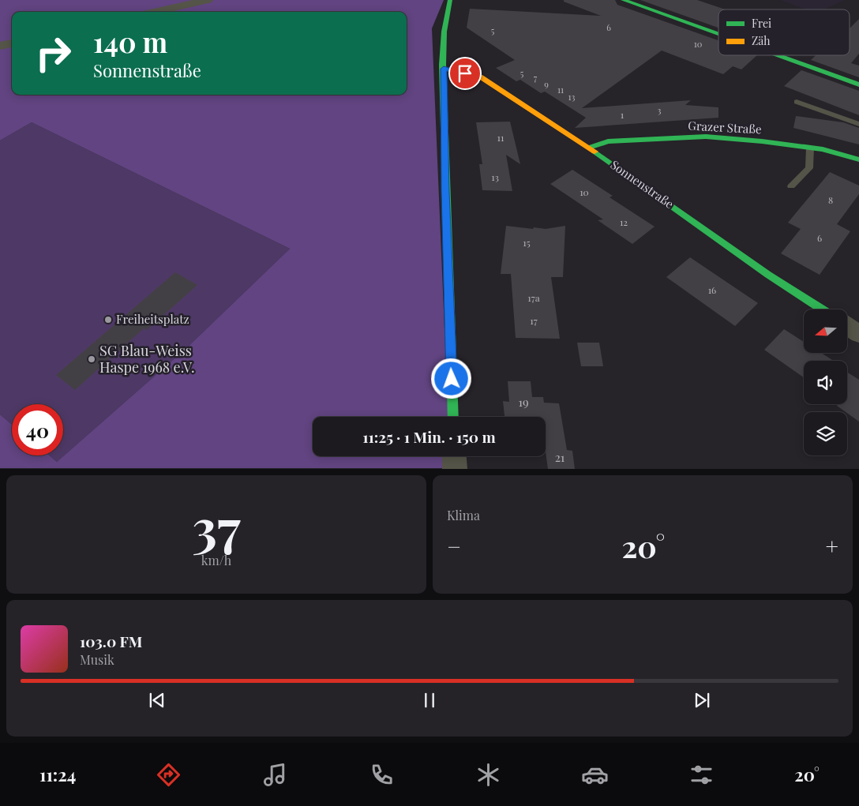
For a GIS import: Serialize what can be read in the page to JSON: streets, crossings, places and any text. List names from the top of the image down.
{
  "streets": {
    "street": ["Grazer Straße", "Sonnenstraße"]
  },
  "crossings": [
    ["Grazer Straße", "Sonnenstraße"]
  ],
  "places": ["Freiheitsplatz", "SG Blau-Weiss Haspe 1968 e.V."],
  "house_numbers": [
    "6",
    "5",
    "10",
    "5",
    "7",
    "9",
    "11",
    "13",
    "3",
    "1",
    "11",
    "13",
    "10",
    "8",
    "12",
    "6",
    "15",
    "16",
    "17a",
    "17",
    "19",
    "21"
  ],
  "legend": ["Frei", "Zäh"],
  "north": "left",
  "page": {
    "turn": ["140 m", "Sonnenstraße"],
    "limit": "40",
    "trip": "11:25 · 1 Min. · 150 m",
    "tile": [
      ["37", "km/h"],
      "Klima"
    ],
    "heat": ["−", "20°", "+"],
    "song": ["103.0 FM", "Musik"],
    "tabs": ["11:24", "20°"]
  }
}
